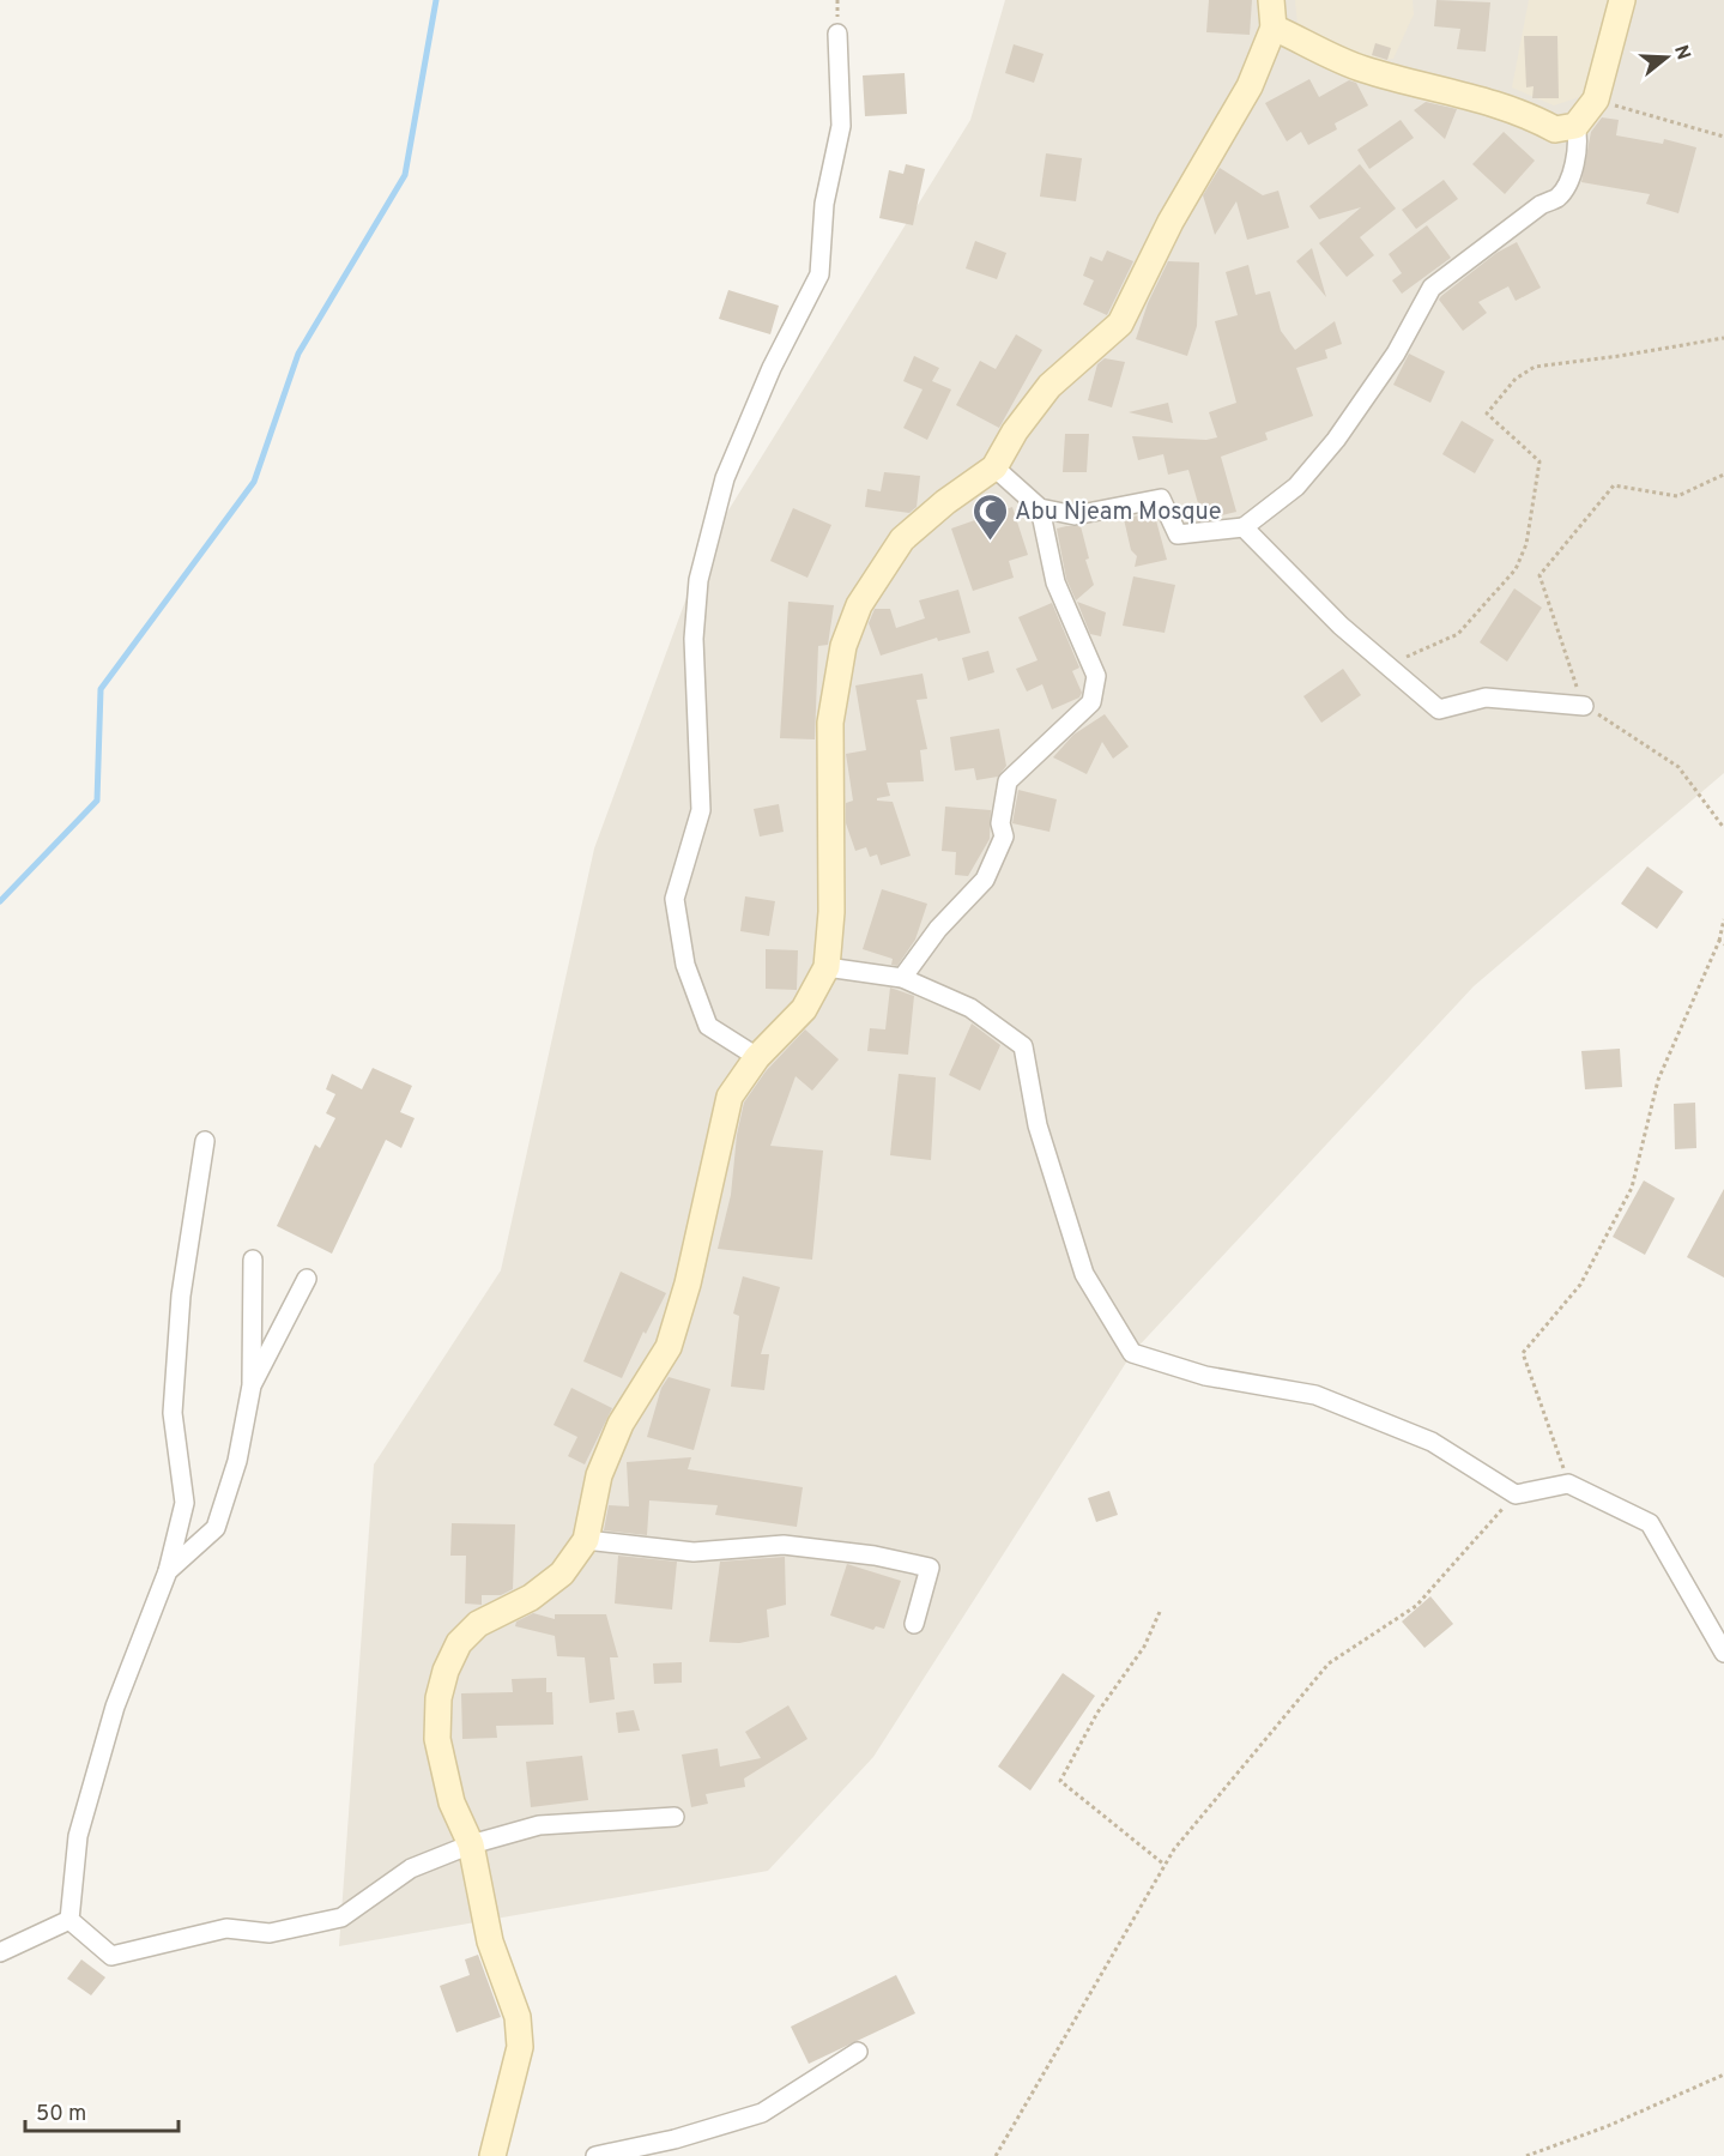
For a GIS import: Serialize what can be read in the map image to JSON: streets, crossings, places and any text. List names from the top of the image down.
{
  "places": {
    "mosque": ["Abu Njeam Mosque"]
  },
  "scale_bar": "50 m",
  "north": "right"
}
